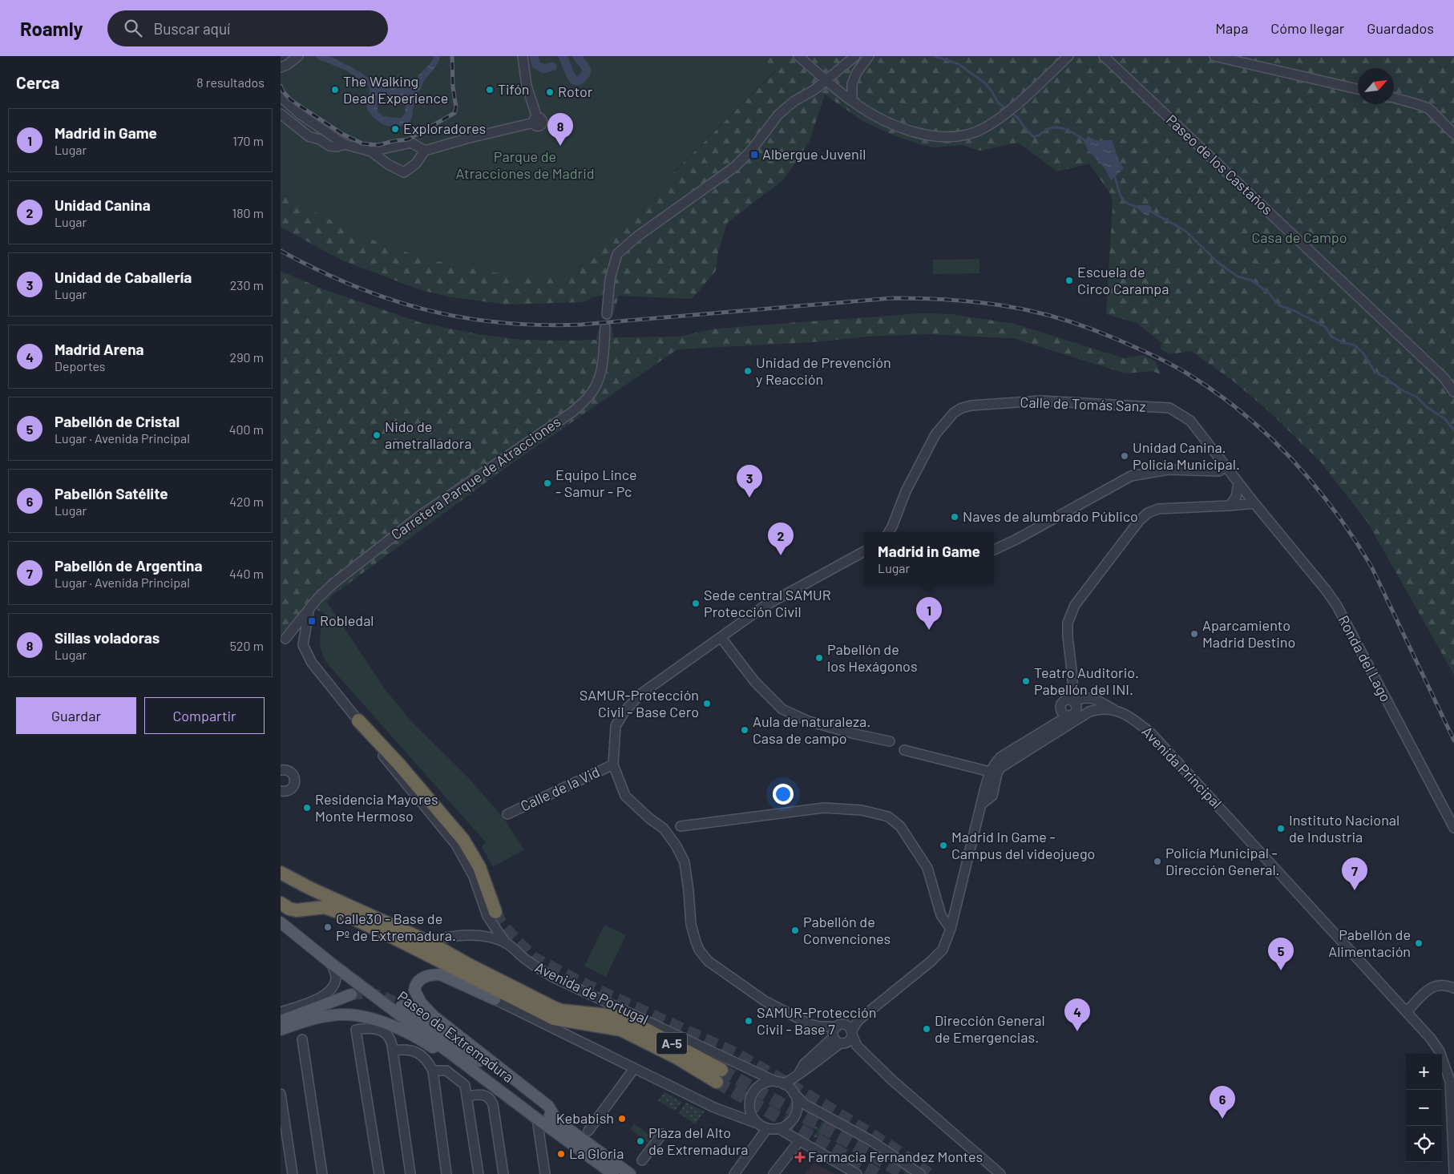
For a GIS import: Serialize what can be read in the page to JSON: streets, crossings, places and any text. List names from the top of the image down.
{
  "streets": {
    "highway": ["A-5"],
    "main road": ["Paseo de Extremadura"],
    "street": [
      "Paseo de los Castaños",
      "Calle de Tomás Sanz",
      "Carretera Parque de Atracciones",
      "Ronda del Lago",
      "Avenida Principal",
      "Calle de la Vid",
      "Avenida de Portugal"
    ]
  },
  "crossings": [
    ["Calle de Tomás Sanz", "Ronda del Lago"],
    ["Avenida Principal", "Avenida de Portugal"],
    ["Avenida de Portugal", "A-5"]
  ],
  "parks": ["Parque de Atracciones de Madrid", "Casa de Campo"],
  "places": {
    "other": [
      "The Walking Dead Experience",
      "Tifón",
      "Rotor",
      "Exploradores",
      "Escuela de Circo Carampa",
      "Unidad de Prevención y Reacción",
      "Nido de ametralladora",
      "Unidad Canina. Policía Municipal.",
      "Equipo Lince - Samur - Pc",
      "Naves de alumbrado Público",
      "Sede central SAMUR Protección Civil",
      "Aparcamiento Madrid Destino",
      "Pabellón de los Hexágonos",
      "Teatro Auditorio. Pabellón del INI.",
      "SAMUR-Protección Civil - Base Cero",
      "Aula de naturaleza. Casa de campo",
      "Residencia Mayores Monte Hermoso",
      "Instituto Nacional de Industria",
      "Madrid In Game - Campus del videojuego",
      "Policía Municipal - Dirección General.",
      "Calle30 - Base de Pº de Extremadura.",
      "Pabellón de Convenciones",
      "Pabellón de Alimentación",
      "SAMUR-Protección Civil - Base 7",
      "Dirección General de Emergencias.",
      "Kebabish",
      "Plaza del Alto de Extremadura",
      "La Gloria"
    ],
    "transit": ["Albergue Juvenil", "Robledal"],
    "health": ["Farmacia Fernandez Montes"]
  },
  "north": "top right",
  "page": {
    "header": "Roamly",
    "search": "Buscar aquí",
    "nav": ["Mapa", "Cómo llegar", "Guardados"],
    "heading": ["Cerca", "8 resultados"],
    "list": [
      {
        "mark": "1",
        "name": "Madrid in Game",
        "note": "Lugar",
        "value": "170 m"
      },
      {
        "mark": "2",
        "name": "Unidad Canina",
        "note": "Lugar",
        "value": "180 m"
      },
      {
        "mark": "3",
        "name": "Unidad de Caballería",
        "note": "Lugar",
        "value": "230 m"
      },
      {
        "mark": "4",
        "name": "Madrid Arena",
        "note": "Deportes",
        "value": "290 m"
      },
      {
        "mark": "5",
        "name": "Pabellón de Cristal",
        "note": "Lugar · Avenida Principal",
        "value": "400 m"
      },
      {
        "mark": "6",
        "name": "Pabellón Satélite",
        "note": "Lugar",
        "value": "420 m"
      },
      {
        "mark": "7",
        "name": "Pabellón de Argentina",
        "note": "Lugar · Avenida Principal",
        "value": "440 m"
      },
      {
        "mark": "8",
        "name": "Sillas voladoras",
        "note": "Lugar",
        "value": "520 m"
      }
    ],
    "pins": [
      "8",
      "3",
      "2",
      "1",
      "7",
      "5",
      "4",
      "6"
    ],
    "popup": ["Madrid in Game", "Lugar"],
    "buttons": ["Guardar", "Compartir"],
    "map_buttons": ["+", "−"]
  }
}
